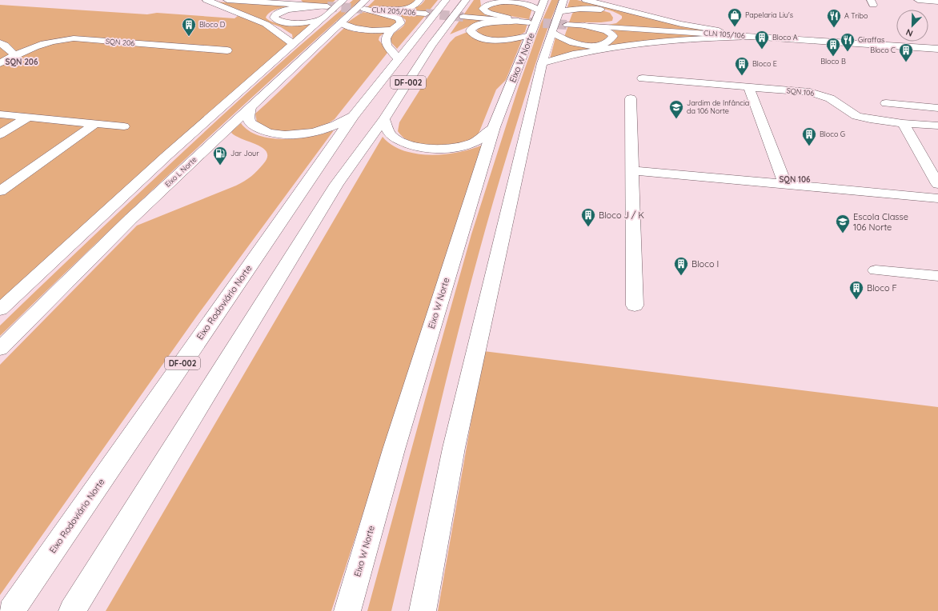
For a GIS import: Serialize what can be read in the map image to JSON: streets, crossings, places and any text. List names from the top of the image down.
{
  "streets": {
    "main road": [
      "CLN 205/206",
      "CLN 105/106",
      "SQN 206",
      "Eixo W Norte",
      "DF-002",
      "SQN 106",
      "Eixo L Norte",
      "Eixo Rodoviário Norte"
    ]
  },
  "crossings": [
    ["CLN 205/206", "Eixo L Norte"]
  ],
  "districts": ["SQN 206", "SQN 106"],
  "places": {
    "shop": ["Papelaria Liu's"],
    "restaurant": ["A Tribo", "Giraffas"],
    "building": [
      "Bloco D",
      "Bloco A",
      "Bloco B",
      "Bloco C",
      "Bloco E",
      "Bloco G",
      "Bloco J / K",
      "Bloco I",
      "Bloco F"
    ],
    "school or university": ["Jardim de Infância da 106 Norte", "Escola Classe 106 Norte"],
    "fuel station": ["Jar Jour"]
  },
  "north": "bottom left"
}
